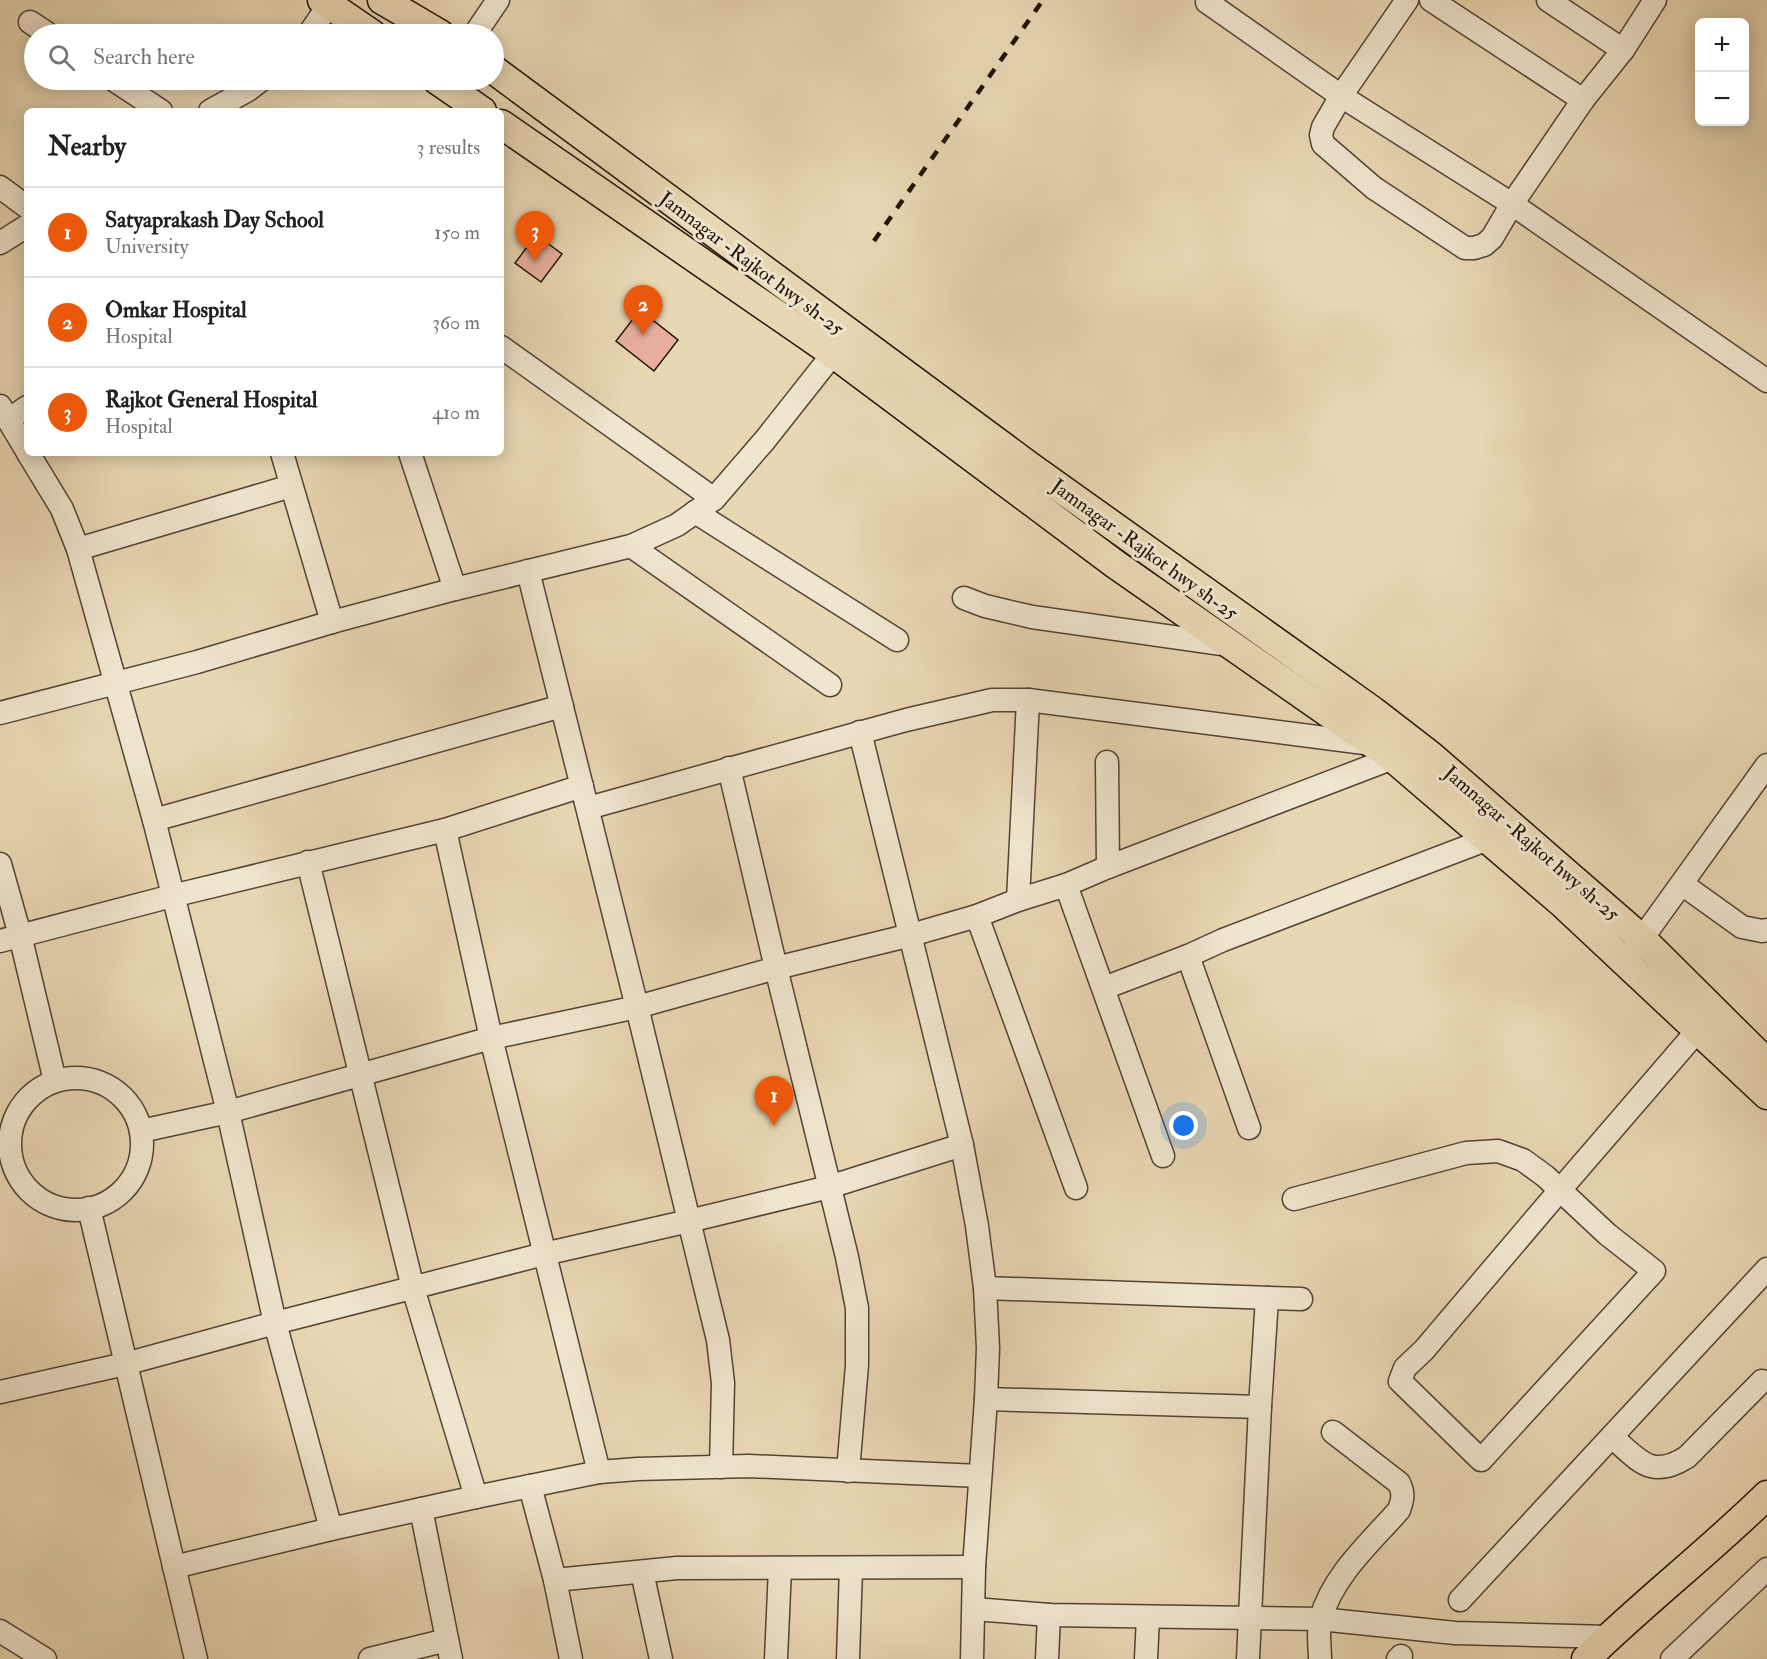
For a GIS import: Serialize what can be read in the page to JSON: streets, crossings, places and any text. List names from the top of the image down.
{
  "streets": {
    "main road": ["Jamnagar -Rajkot hwy sh-25"]
  },
  "page": {
    "map_buttons": ["+", "−"],
    "search": "Search here",
    "heading": ["Nearby", "3 results"],
    "list": [
      {
        "mark": "1",
        "name": "Satyaprakash Day School",
        "note": "University",
        "value": "150 m"
      },
      {
        "mark": "2",
        "name": "Omkar Hospital",
        "note": "Hospital",
        "value": "360 m"
      },
      {
        "mark": "3",
        "name": "Rajkot General Hospital",
        "note": "Hospital",
        "value": "410 m"
      }
    ],
    "pins": ["3", "2", "1"]
  }
}
